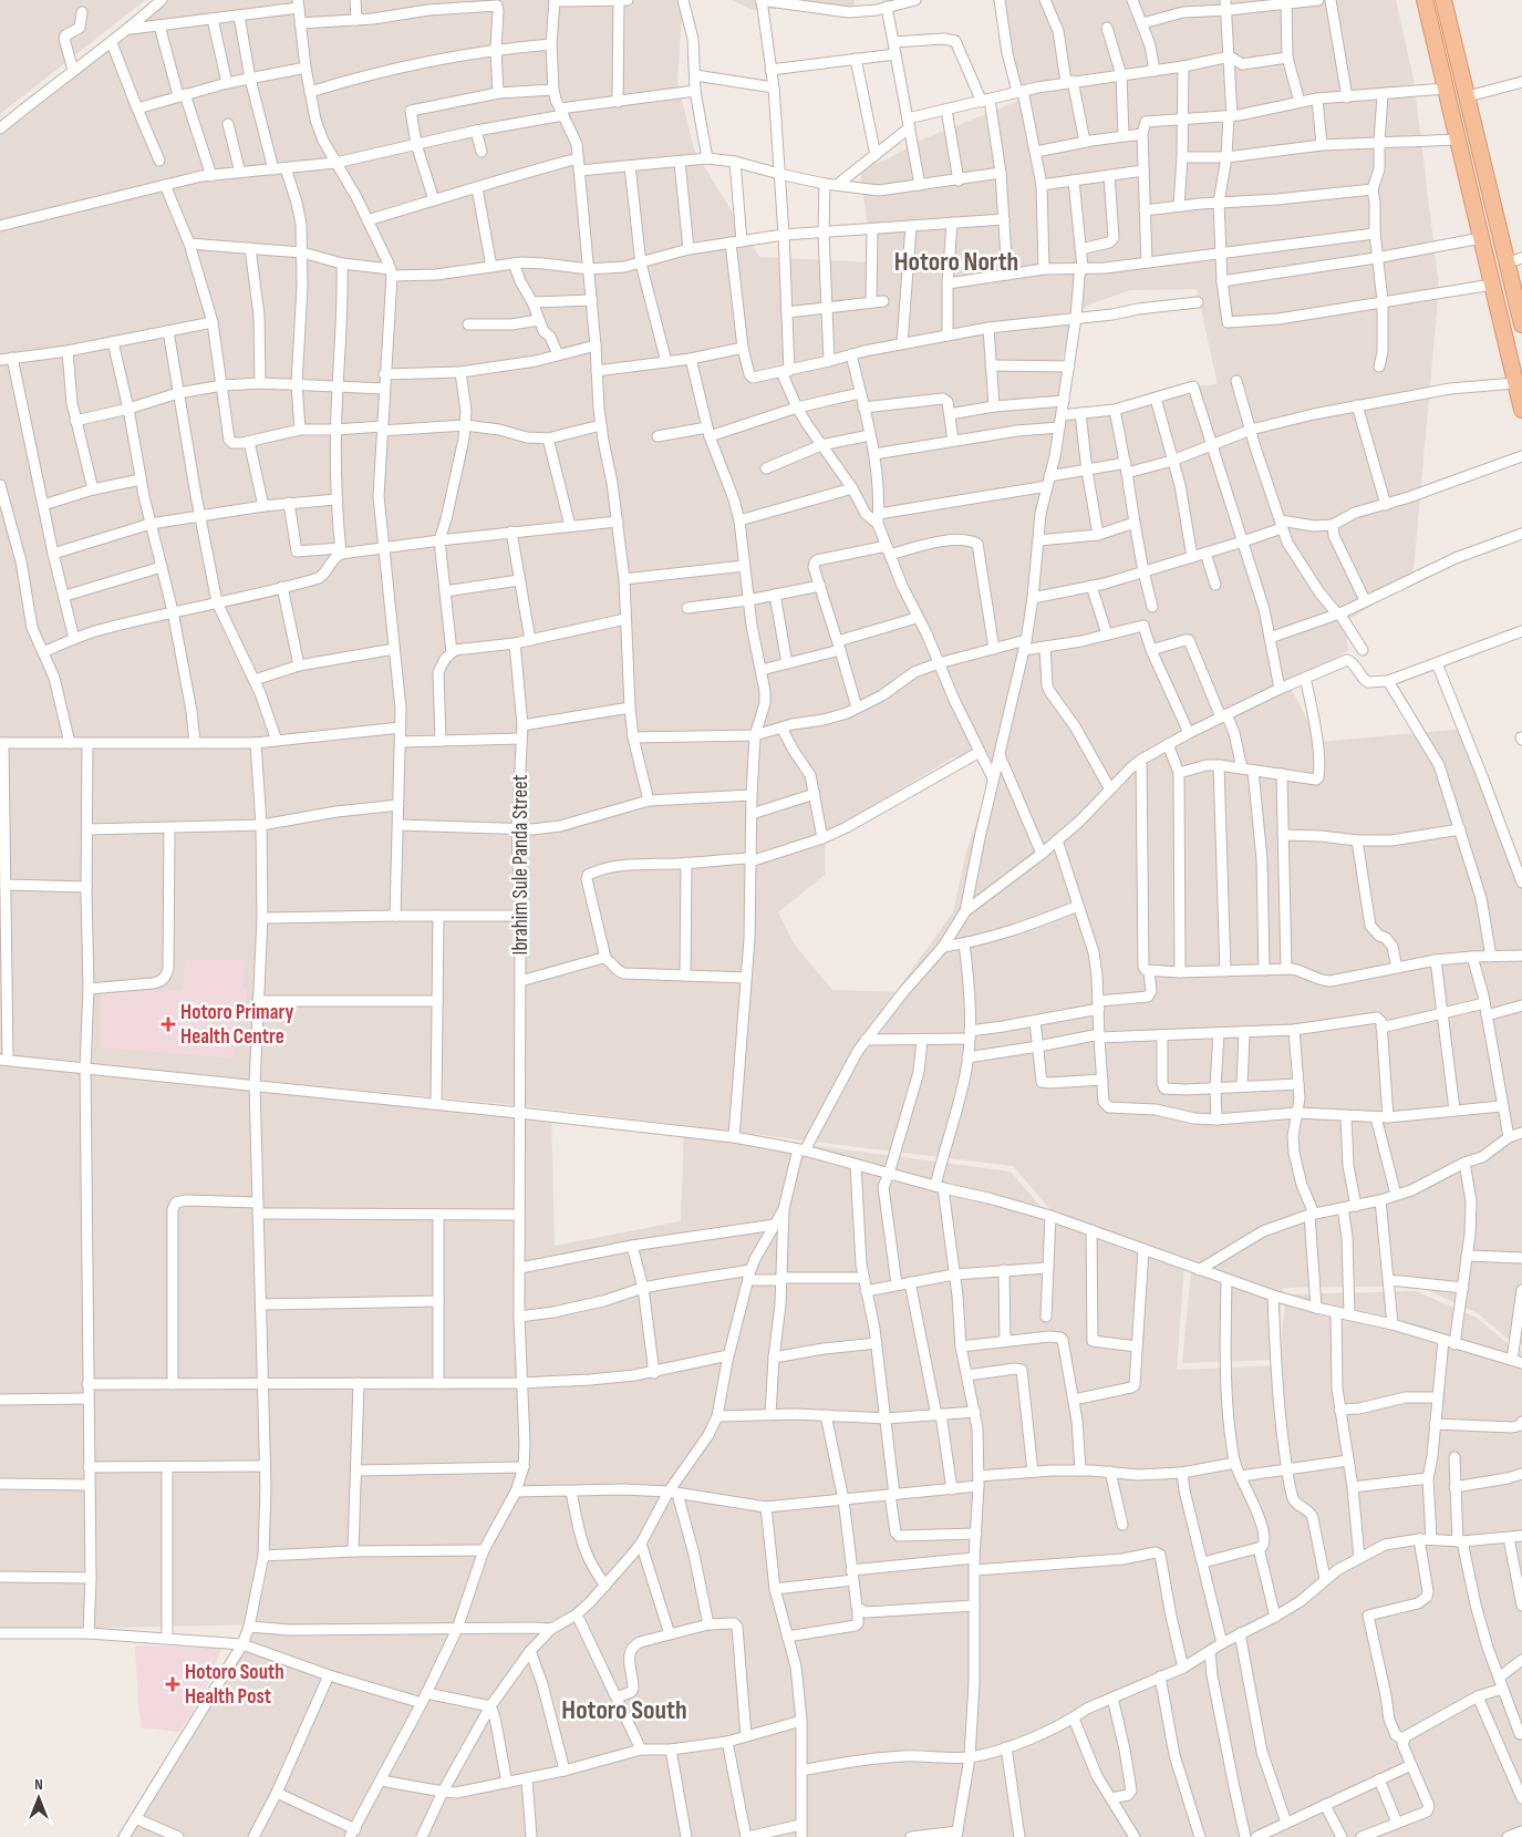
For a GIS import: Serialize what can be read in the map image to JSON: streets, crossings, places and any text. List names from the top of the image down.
{
  "streets": {
    "street": ["Ibrahim Sule Panda Street"]
  },
  "districts": ["Hotoro North", "Hotoro South"],
  "places": {
    "health": ["Hotoro Primary Health Centre", "Hotoro South Health Post"]
  },
  "north": "top"
}
